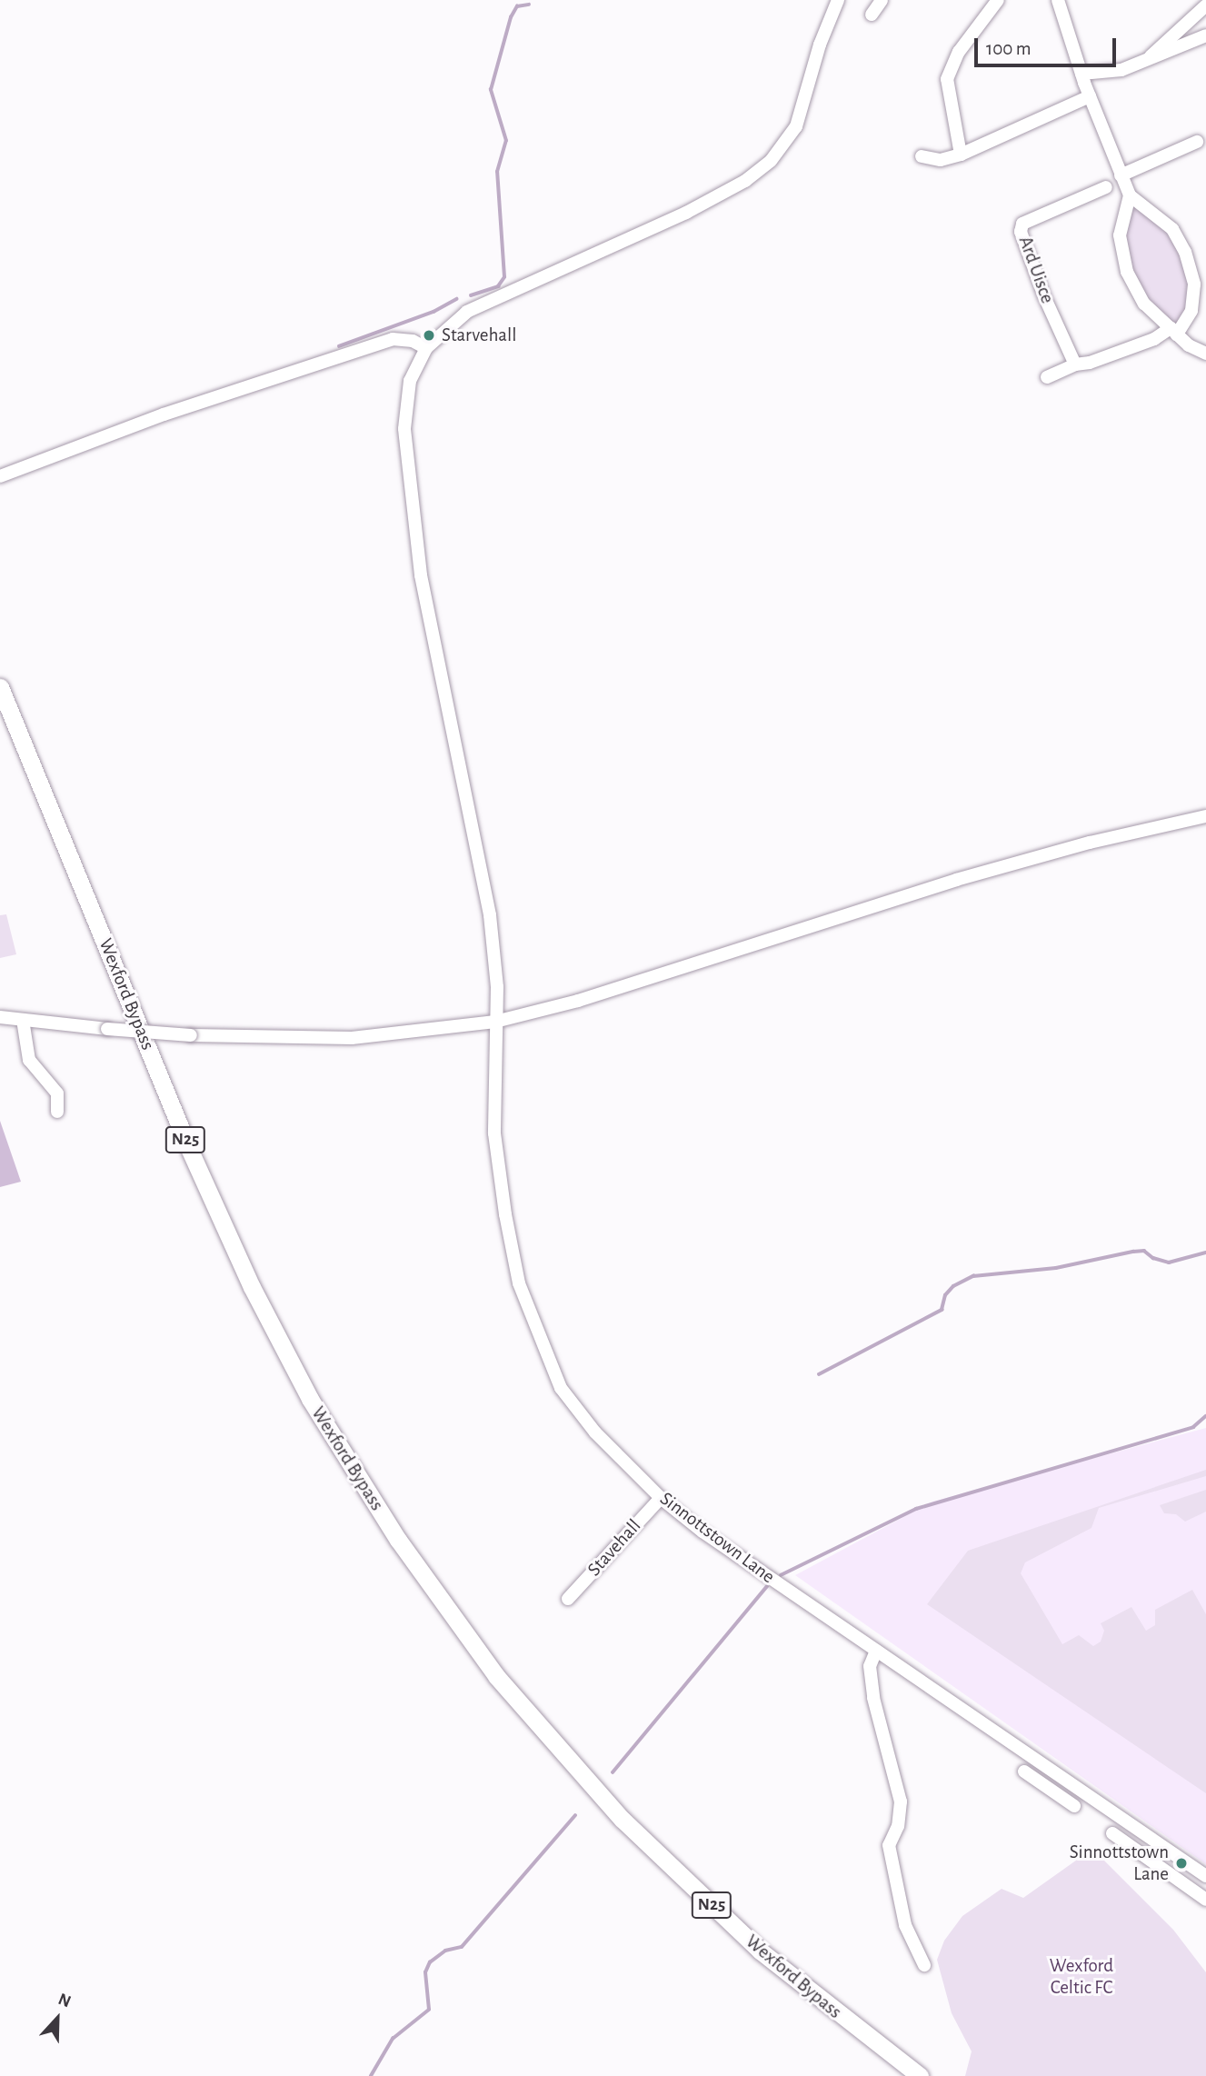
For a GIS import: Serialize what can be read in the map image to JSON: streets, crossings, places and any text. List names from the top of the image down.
{
  "streets": {
    "highway": ["Wexford Bypass", "N25"],
    "street": ["Ard Uisce", "Sinnottstown Lane", "Stavehall"]
  },
  "crossings": [
    ["Sinnottstown Lane", "Stavehall"]
  ],
  "parks": ["Wexford Celtic FC"],
  "places": ["Starvehall", "Sinnottstown Lane"],
  "scale_bar": "100 m",
  "north": "top"
}
